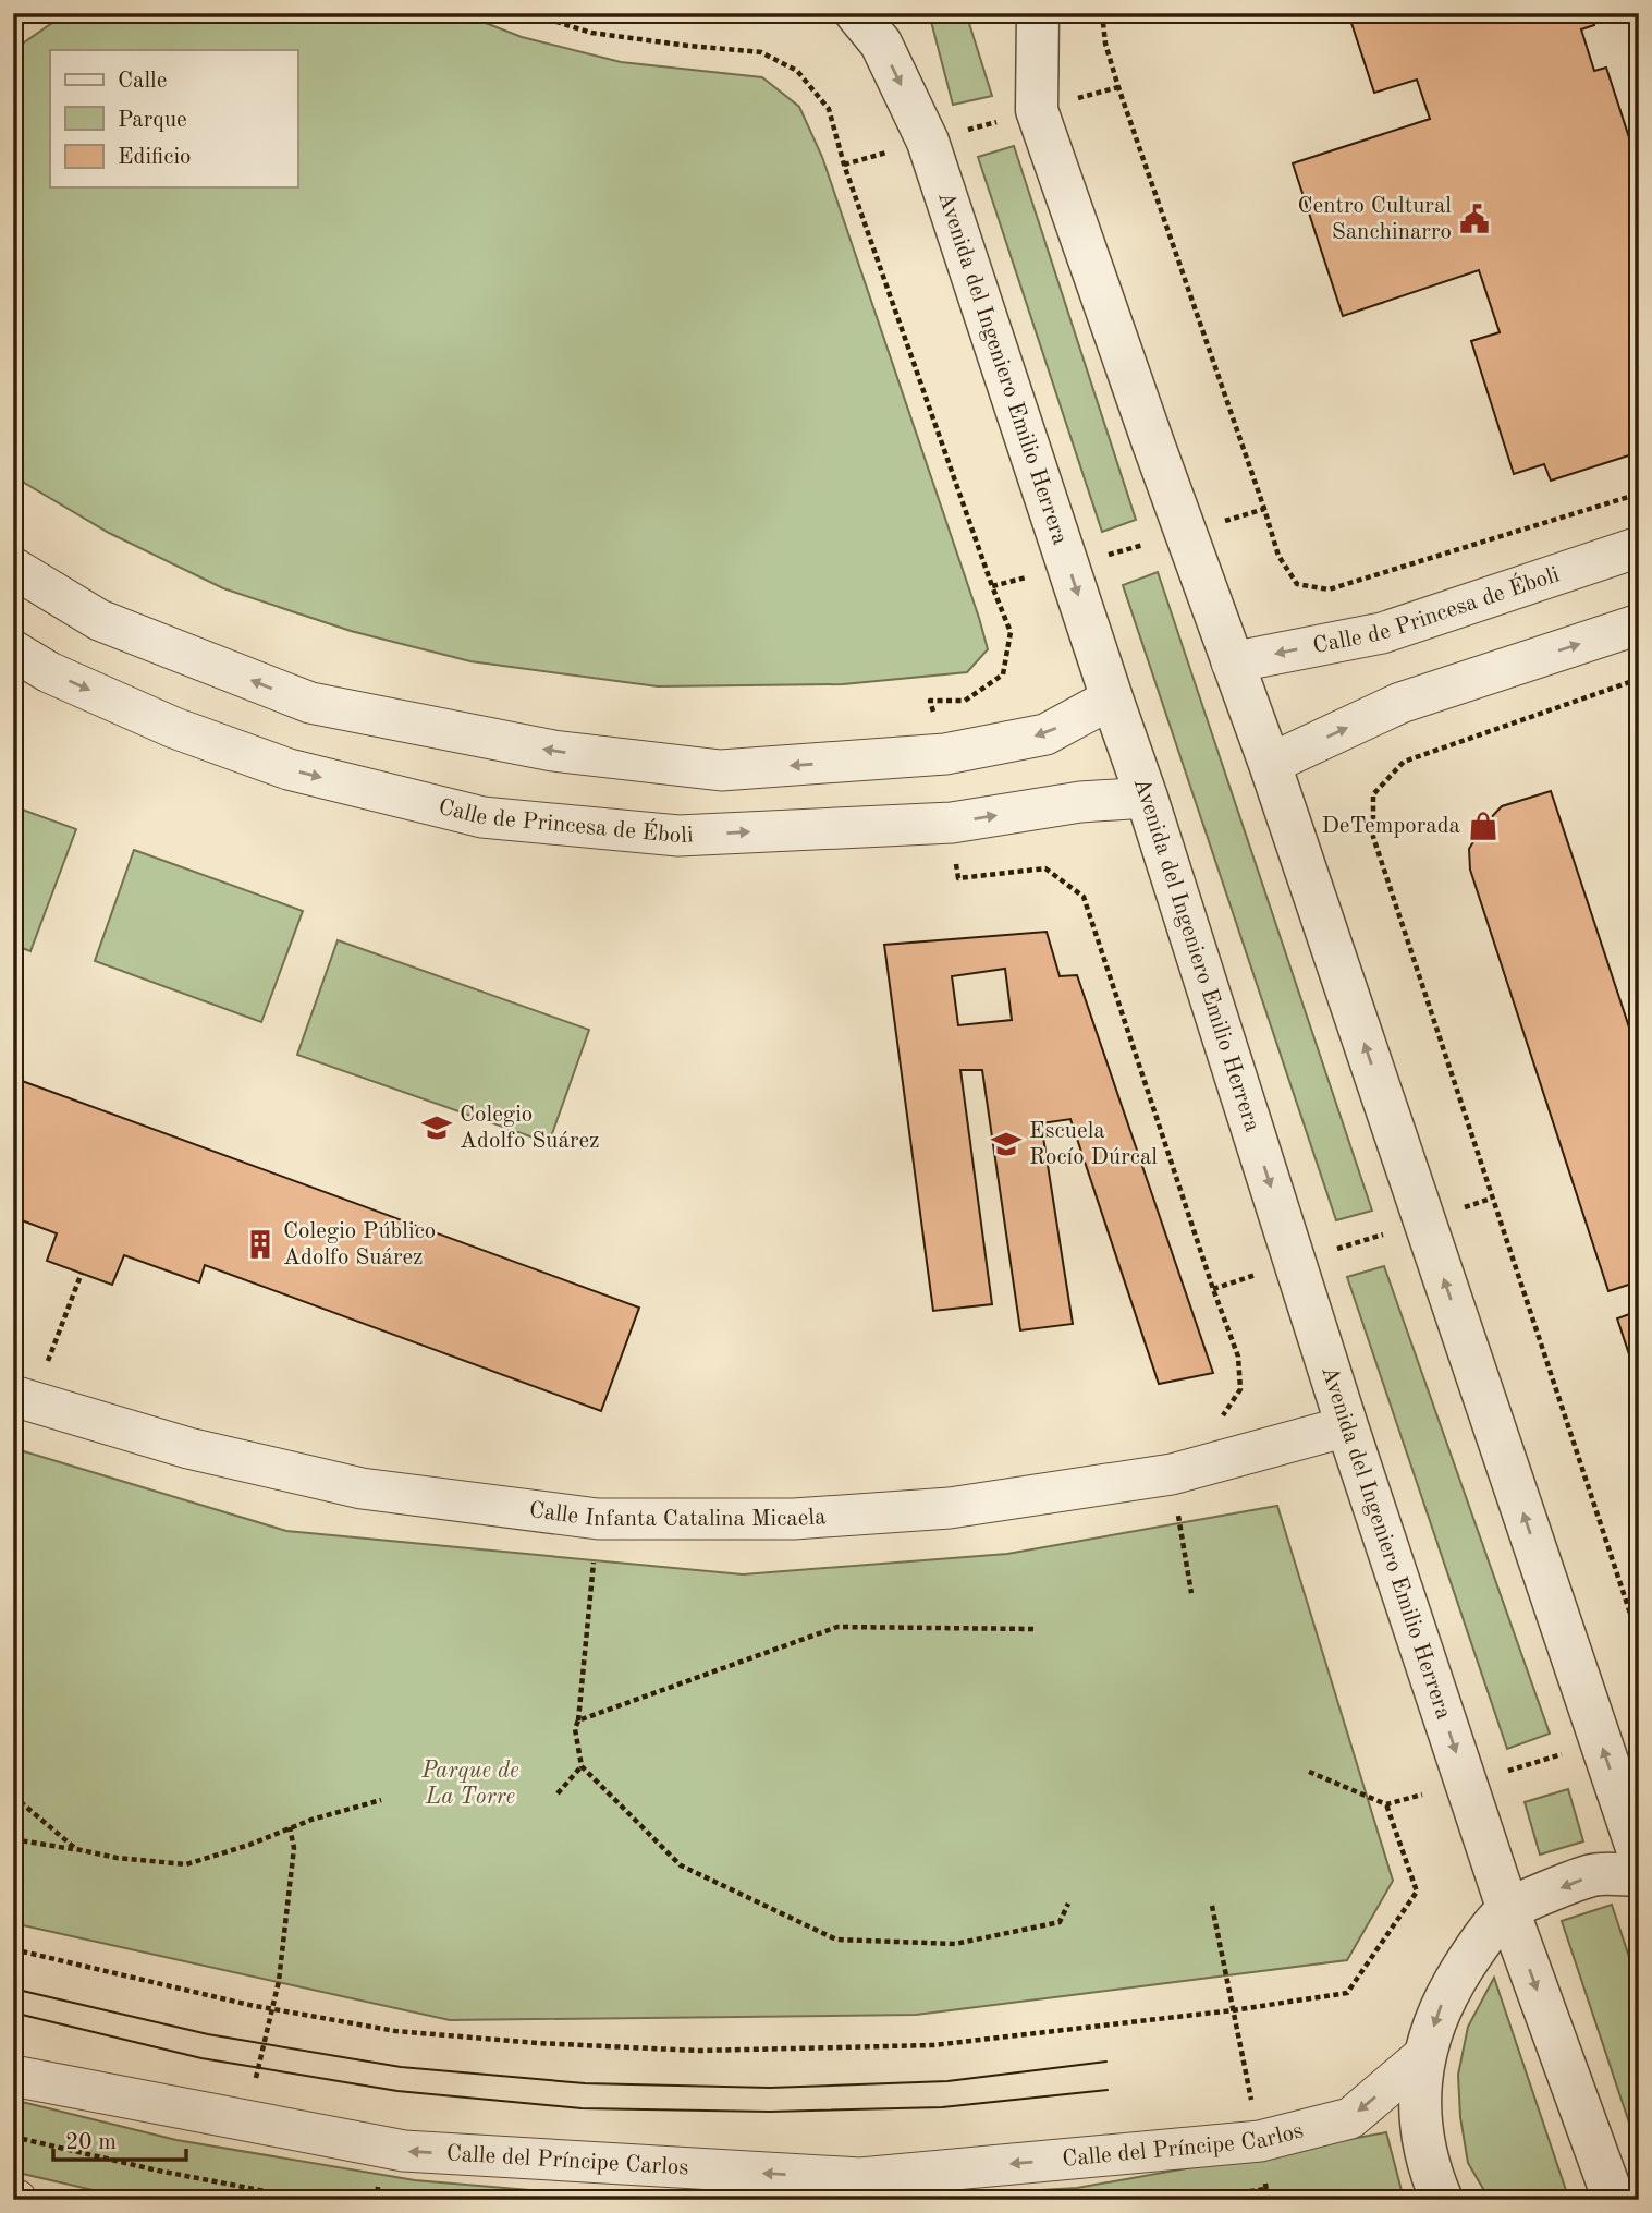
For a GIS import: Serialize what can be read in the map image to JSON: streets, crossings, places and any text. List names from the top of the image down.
{
  "streets": {
    "street": [
      "Avenida del Ingeniero Emilio Herrera",
      "Calle de Princesa de Éboli",
      "Calle Infanta Catalina Micaela",
      "Calle del Príncipe Carlos"
    ]
  },
  "crossings": [
    ["Avenida del Ingeniero Emilio Herrera", "Calle de Princesa de Éboli"],
    ["Avenida del Ingeniero Emilio Herrera", "Calle Infanta Catalina Micaela"]
  ],
  "one_way": ["Calle del Príncipe Carlos"],
  "parks": ["Parque de La Torre"],
  "places": {
    "public building": ["Centro Cultural Sanchinarro"],
    "shop": ["DeTemporada"],
    "school or university": ["Colegio Adolfo Suárez", "Escuela Rocío Dúrcal"],
    "building": ["Colegio Público Adolfo Suárez"]
  },
  "legend": ["Calle", "Parque", "Edificio"],
  "scale_bar": "20 m"
}
